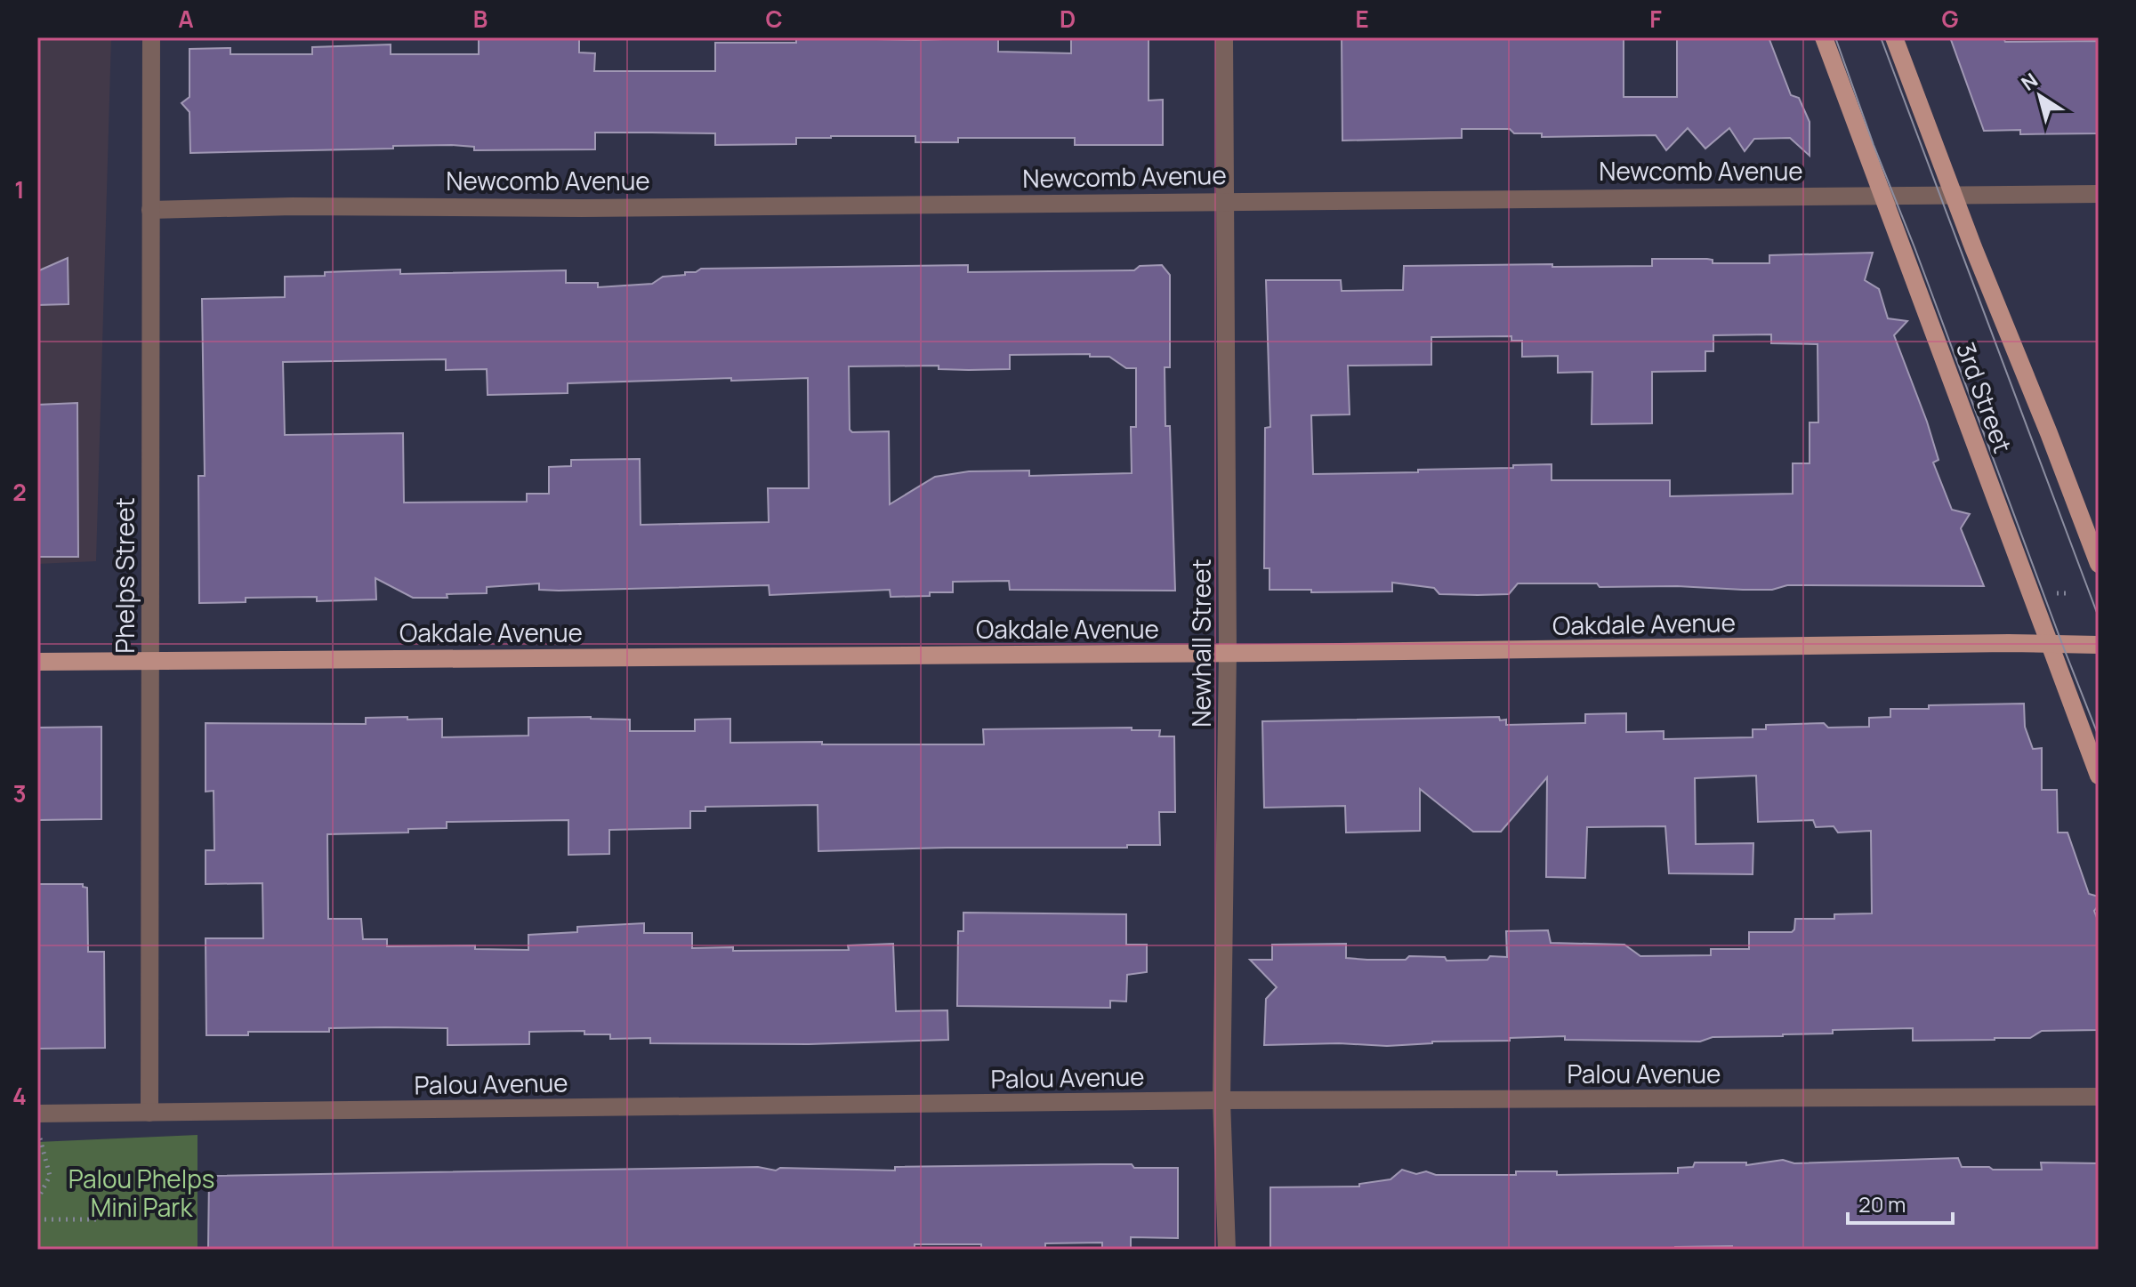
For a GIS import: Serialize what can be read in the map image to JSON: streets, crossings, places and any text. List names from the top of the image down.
{
  "streets": {
    "main road": ["3rd Street", "Oakdale Avenue"],
    "street": [
      "Newcomb Avenue",
      "Phelps Street",
      "Newhall Street",
      "Palou Avenue"
    ]
  },
  "crossings": [
    ["Newcomb Avenue", "3rd Street"],
    ["Newcomb Avenue", "Phelps Street"],
    ["Newcomb Avenue", "Newhall Street"],
    ["3rd Street", "Oakdale Avenue"],
    ["Phelps Street", "Oakdale Avenue"],
    ["Phelps Street", "Palou Avenue"],
    ["Oakdale Avenue", "Newhall Street"],
    ["Newhall Street", "Palou Avenue"]
  ],
  "parks": ["Palou Phelps Mini Park"],
  "scale_bar": "20 m",
  "north": "top left",
  "grid": {
    "columns": [
      "A",
      "B",
      "C",
      "D",
      "E",
      "F",
      "G"
    ],
    "rows": [
      "1",
      "2",
      "3",
      "4"
    ]
  }
}
